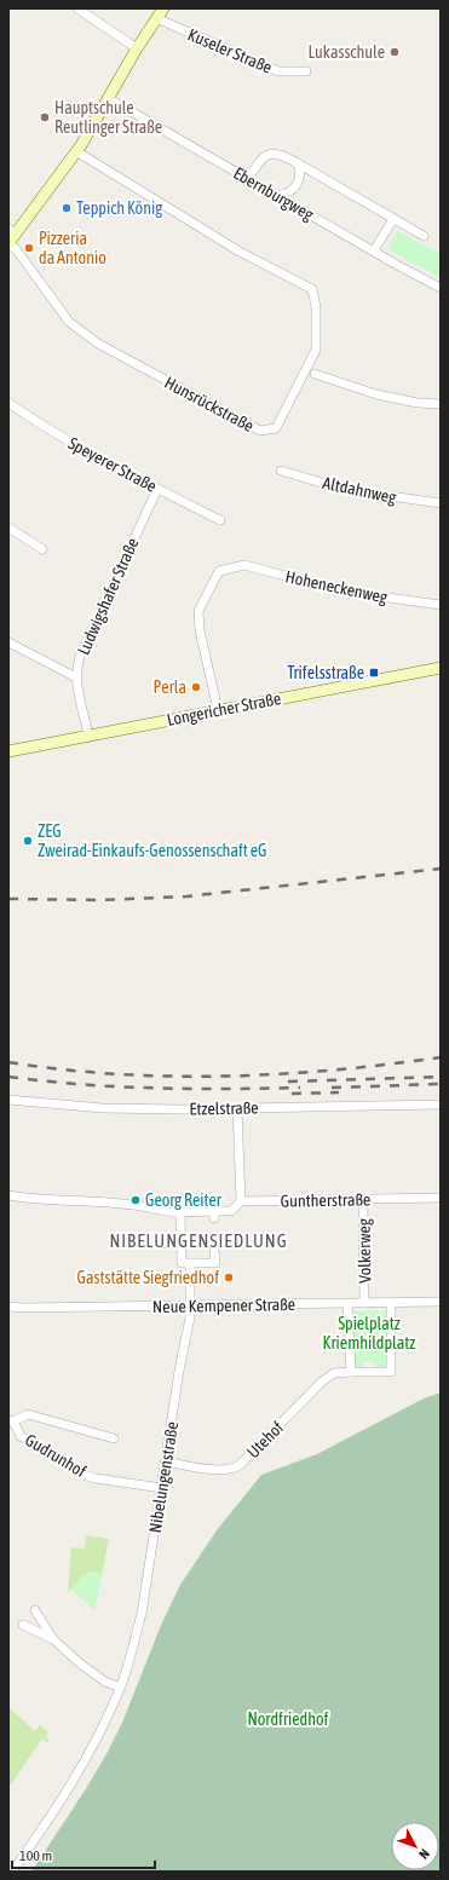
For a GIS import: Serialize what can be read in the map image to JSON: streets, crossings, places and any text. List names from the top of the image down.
{
  "streets": {
    "street": [
      "Kuseler Straße",
      "Ebernburgweg",
      "Hunsrückstraße",
      "Speyerer Straße",
      "Altdahnweg",
      "Hoheneckenweg",
      "Ludwigshafer Straße",
      "Longericher Straße",
      "Etzelstraße",
      "Guntherstraße",
      "Volkerweg",
      "Neue Kempener Straße",
      "Utehof",
      "Gudrunhof",
      "Nibelungenstraße"
    ]
  },
  "crossings": [
    ["Speyerer Straße", "Ludwigshafer Straße"],
    ["Hoheneckenweg", "Longericher Straße"],
    ["Ludwigshafer Straße", "Longericher Straße"],
    ["Guntherstraße", "Volkerweg"],
    ["Volkerweg", "Neue Kempener Straße"],
    ["Neue Kempener Straße", "Nibelungenstraße"],
    ["Utehof", "Nibelungenstraße"],
    ["Gudrunhof", "Nibelungenstraße"]
  ],
  "districts": ["NIBELUNGENSIEDLUNG"],
  "parks": ["Spielplatz Kriemhildplatz", "Nordfriedhof"],
  "places": {
    "other": [
      "Lukasschule",
      "Hauptschule Reutlinger Straße",
      "Teppich König",
      "Pizzeria da Antonio",
      "Perla",
      "ZEG Zweirad-Einkaufs-Genossenschaft eG",
      "Georg Reiter",
      "Gaststätte Siegfriedhof"
    ],
    "transit": ["Trifelsstraße"]
  },
  "scale_bar": "100 m",
  "north": "bottom right"
}
